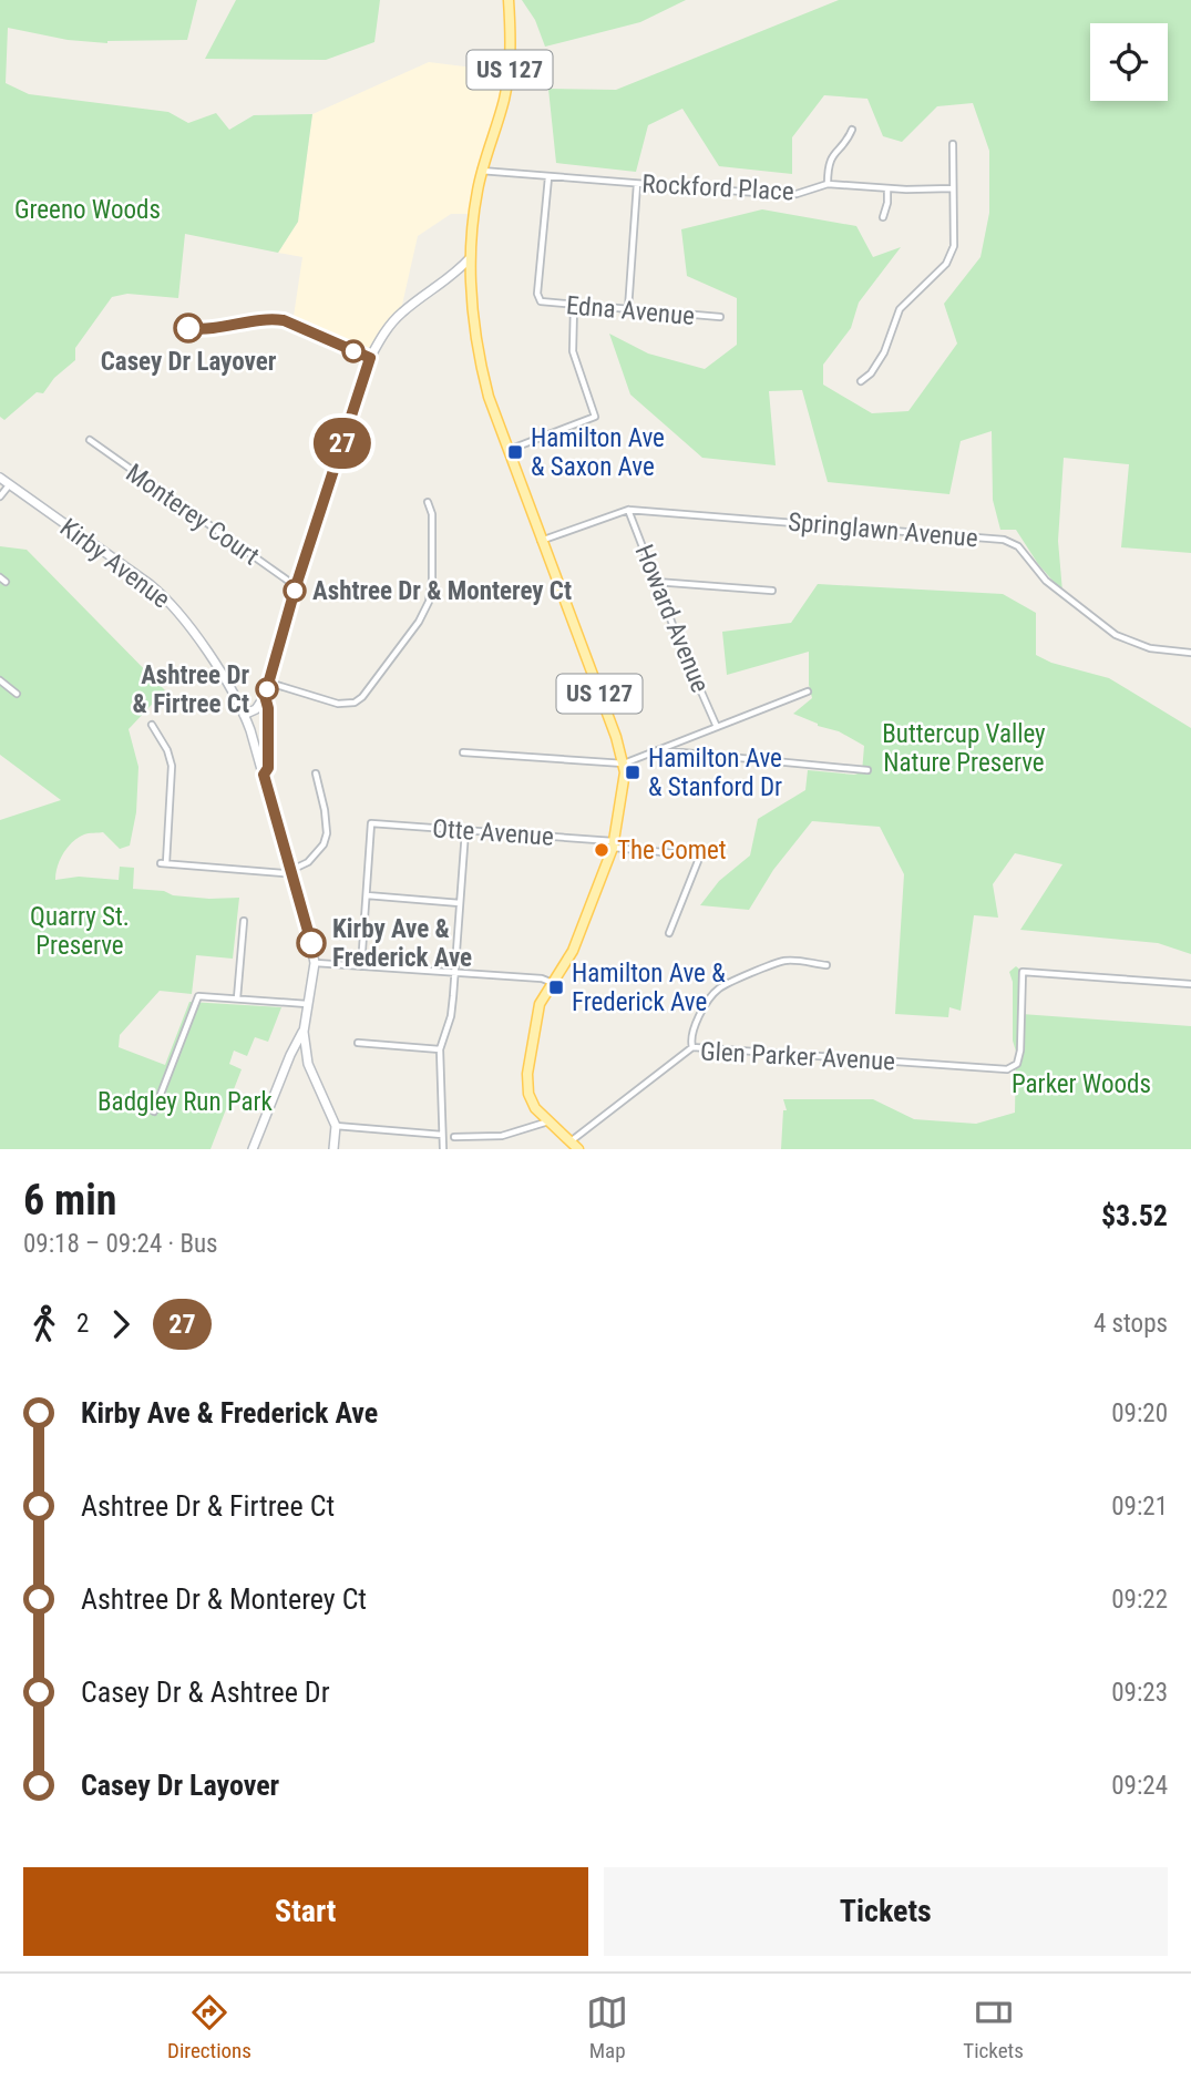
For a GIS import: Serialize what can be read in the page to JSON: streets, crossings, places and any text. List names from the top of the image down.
{
  "streets": {
    "main road": ["US 127"],
    "street": [
      "Rockford Place",
      "Edna Avenue",
      "Monterey Court",
      "Springlawn Avenue",
      "Kirby Avenue",
      "Howard Avenue",
      "Otte Avenue",
      "Glen Parker Avenue"
    ]
  },
  "crossings": [
    ["US 127", "Rockford Place"],
    ["US 127", "Springlawn Avenue"],
    ["US 127", "Otte Avenue"],
    ["US 127", "Glen Parker Avenue"],
    ["Rockford Place", "Edna Avenue"],
    ["Springlawn Avenue", "Howard Avenue"]
  ],
  "parks": [
    "Greeno Woods",
    "Buttercup Valley Nature Preserve",
    "Quarry St. Preserve",
    "Parker Woods",
    "Badgley Run Park"
  ],
  "places": {
    "other": [
      "Casey Dr Layover",
      "Ashtree Dr & Monterey Ct",
      "Ashtree Dr & Firtree Ct",
      "The Comet",
      "Kirby Ave & Frederick Ave"
    ],
    "transit": ["Hamilton Ave & Saxon Ave", "Hamilton Ave & Stanford Dr", "Hamilton Ave & Frederick Ave"]
  },
  "lines": ["bus line 27"],
  "page": {
    "on_map": "27",
    "heading": ["6 min", "09:18 – 09:24 · Bus", "$3.52"],
    "legs": ["2", "27", "4 stops"],
    "list": [
      {
        "name": "Kirby Ave & Frederick Ave",
        "value": "09:20"
      },
      {
        "name": "Ashtree Dr & Firtree Ct",
        "value": "09:21"
      },
      {
        "name": "Ashtree Dr & Monterey Ct",
        "value": "09:22"
      },
      {
        "name": "Casey Dr & Ashtree Dr",
        "value": "09:23"
      },
      {
        "name": "Casey Dr Layover",
        "value": "09:24"
      }
    ],
    "buttons": ["Start", "Tickets"],
    "tabs": ["Directions", "Map", "Tickets"]
  }
}
